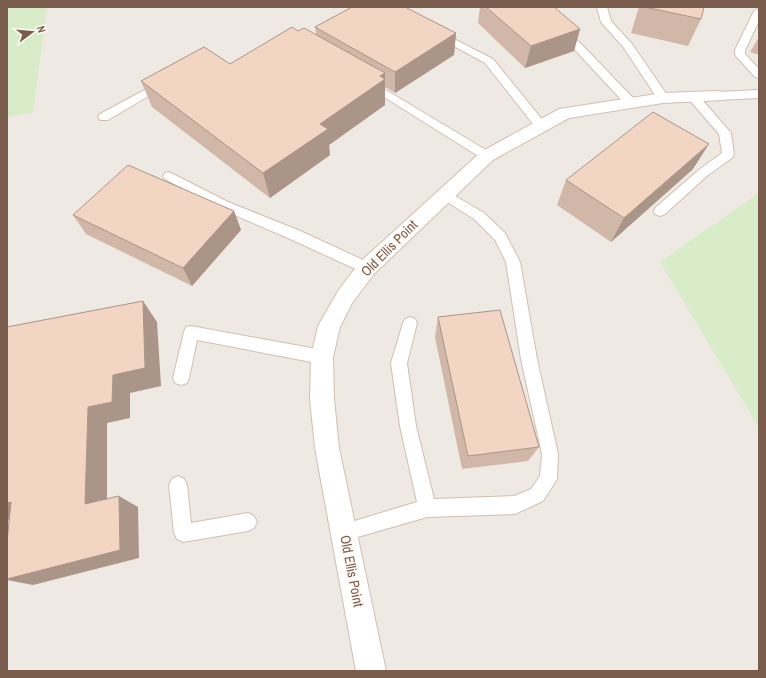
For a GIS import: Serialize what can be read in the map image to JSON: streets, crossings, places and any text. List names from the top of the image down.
{
  "streets": {
    "street": ["Old Ellis Point"]
  },
  "north": "right"
}
